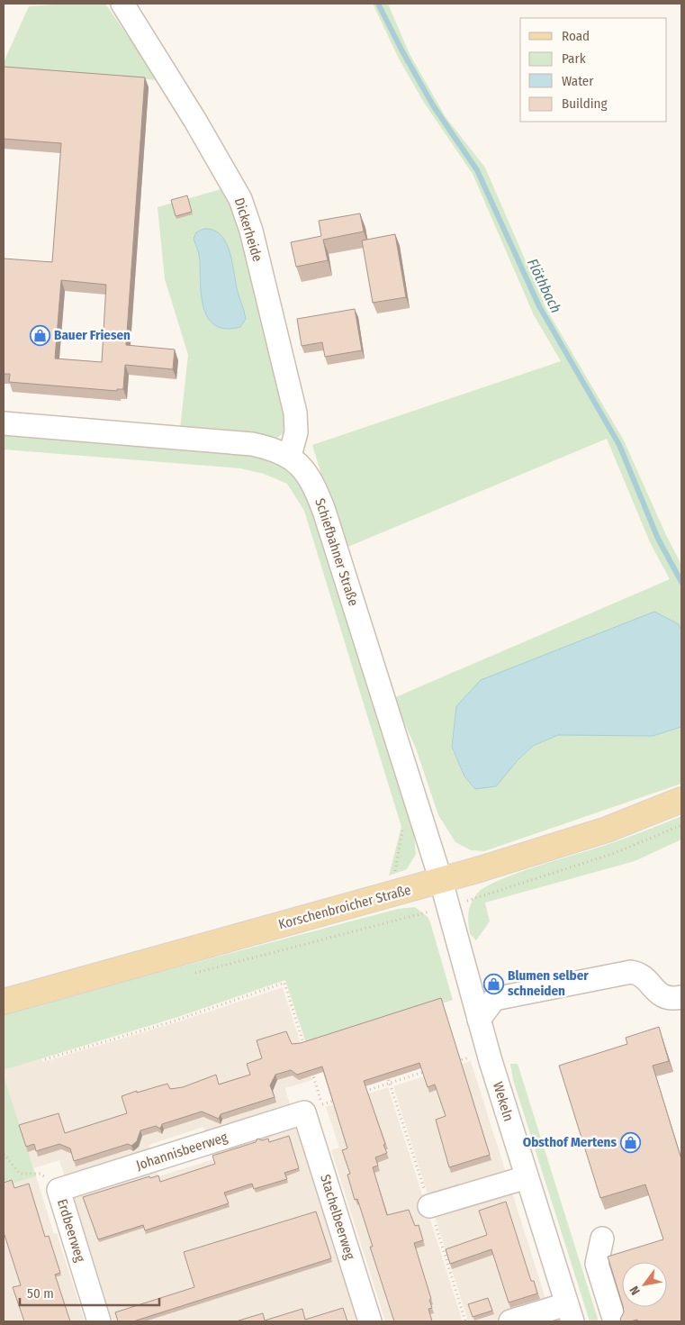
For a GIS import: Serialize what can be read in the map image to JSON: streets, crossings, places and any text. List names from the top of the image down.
{
  "streets": {
    "main road": ["Korschenbroicher Straße"],
    "street": [
      "Dickerheide",
      "Schiefbahner Straße",
      "Wekeln",
      "Johannisbeerweg",
      "Stachelbeerweg",
      "Erdbeerweg"
    ]
  },
  "crossings": [
    ["Dickerheide", "Schiefbahner Straße"],
    ["Schiefbahner Straße", "Korschenbroicher Straße"],
    ["Schiefbahner Straße", "Wekeln"],
    ["Korschenbroicher Straße", "Wekeln"],
    ["Johannisbeerweg", "Stachelbeerweg"],
    ["Johannisbeerweg", "Erdbeerweg"]
  ],
  "water": ["Flöthbach"],
  "places": {
    "shop": ["Bauer Friesen", "Blumen selber schneiden", "Obsthof Mertens"]
  },
  "legend": [
    "Road",
    "Park",
    "Water",
    "Building"
  ],
  "scale_bar": "50 m",
  "north": "bottom left"
}
